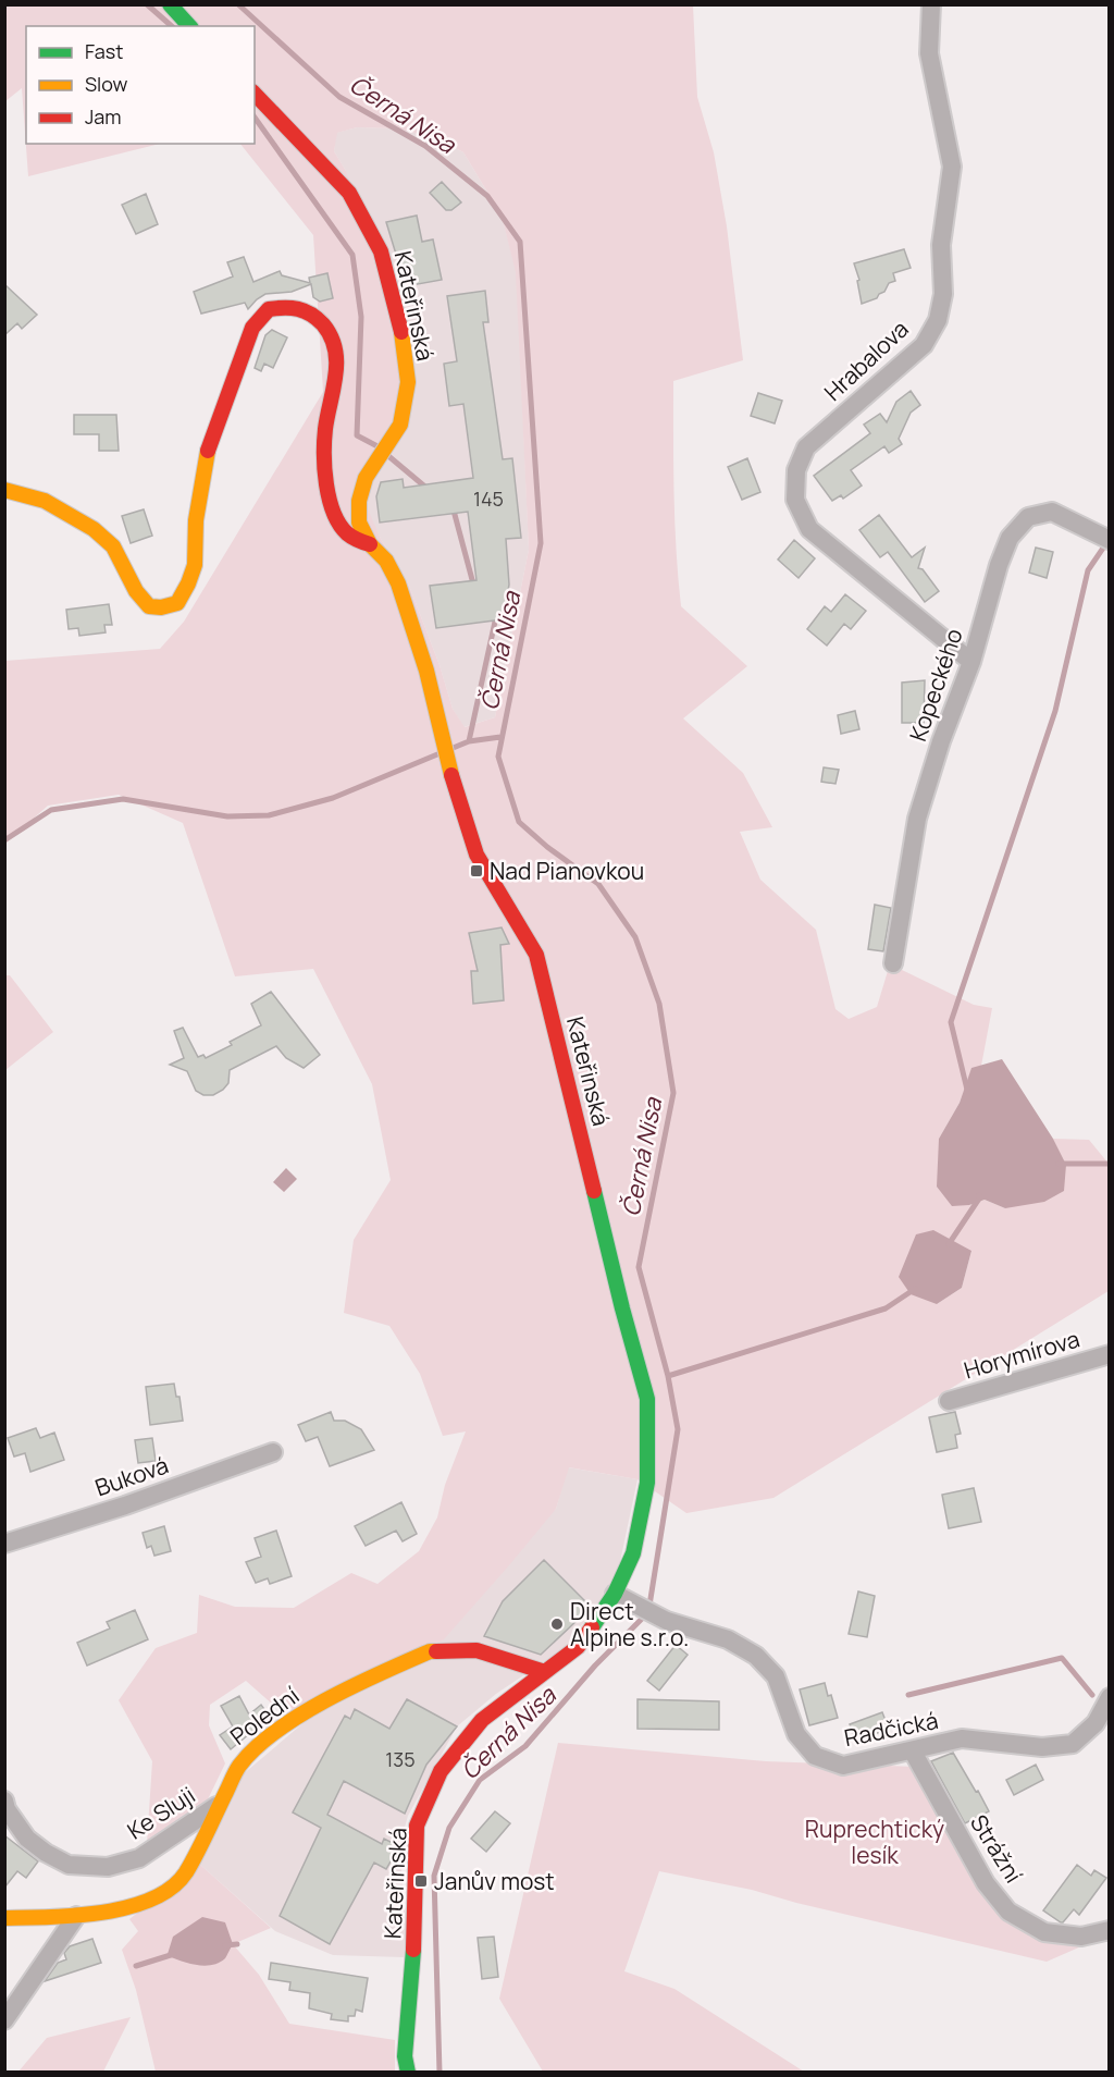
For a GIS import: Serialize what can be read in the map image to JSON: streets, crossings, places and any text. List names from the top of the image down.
{
  "streets": {
    "street": [
      "Kateřinská",
      "Hrabalova",
      "Kopeckého",
      "Horymírova",
      "Buková",
      "Polední",
      "Radčická",
      "Ke Sluji",
      "Strážní"
    ]
  },
  "crossings": [
    ["Kateřinská", "Polední"],
    ["Kateřinská", "Radčická"],
    ["Hrabalova", "Kopeckého"],
    ["Polední", "Ke Sluji"],
    ["Radčická", "Strážní"]
  ],
  "water": ["Černá Nisa"],
  "parks": ["Ruprechtický lesík"],
  "places": {
    "transit": ["Nad Pianovkou", "Janův most"],
    "other": ["Direct Alpine s.r.o."]
  },
  "house_numbers": ["145", "135"],
  "legend": ["Fast", "Slow", "Jam"]
}
